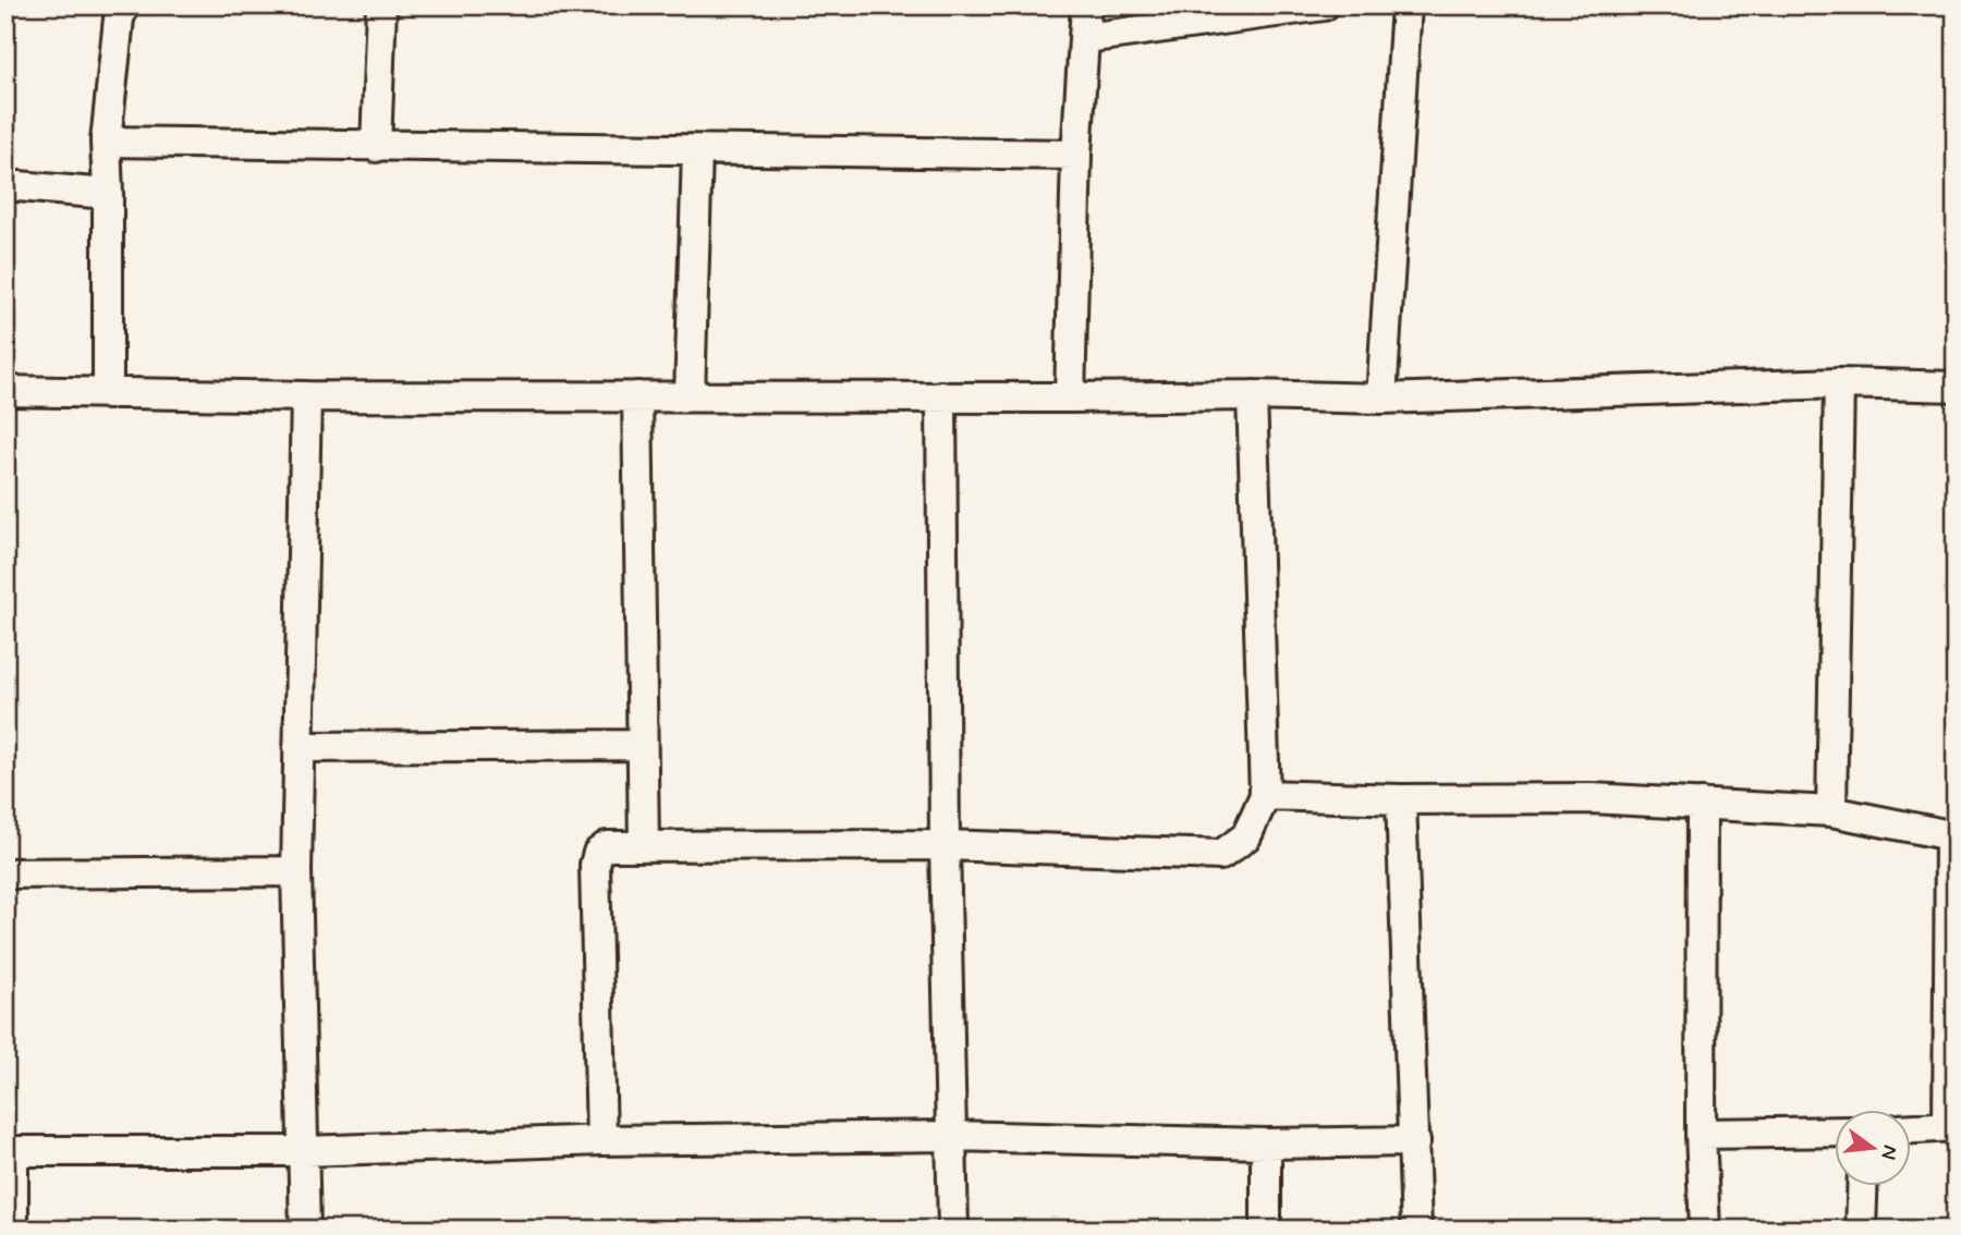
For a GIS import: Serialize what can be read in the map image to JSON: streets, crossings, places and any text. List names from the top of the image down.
{
  "north": "right"
}
